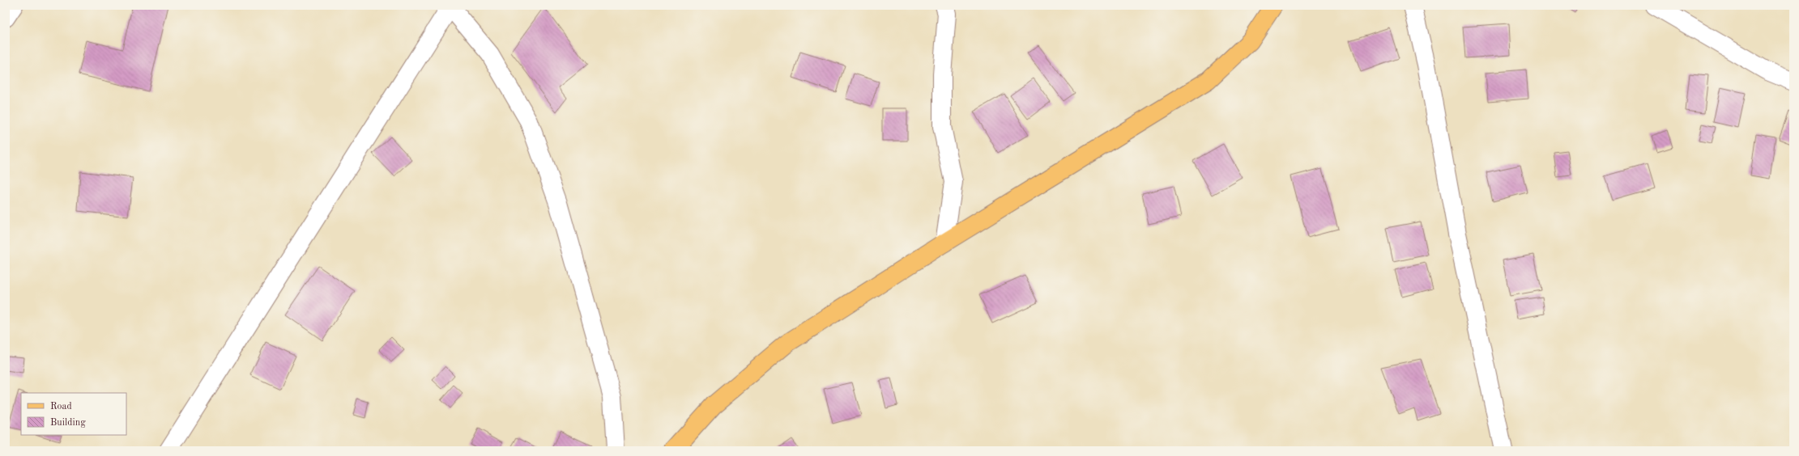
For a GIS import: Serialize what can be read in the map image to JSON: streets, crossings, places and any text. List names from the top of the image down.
{
  "legend": ["Road", "Building"]
}
